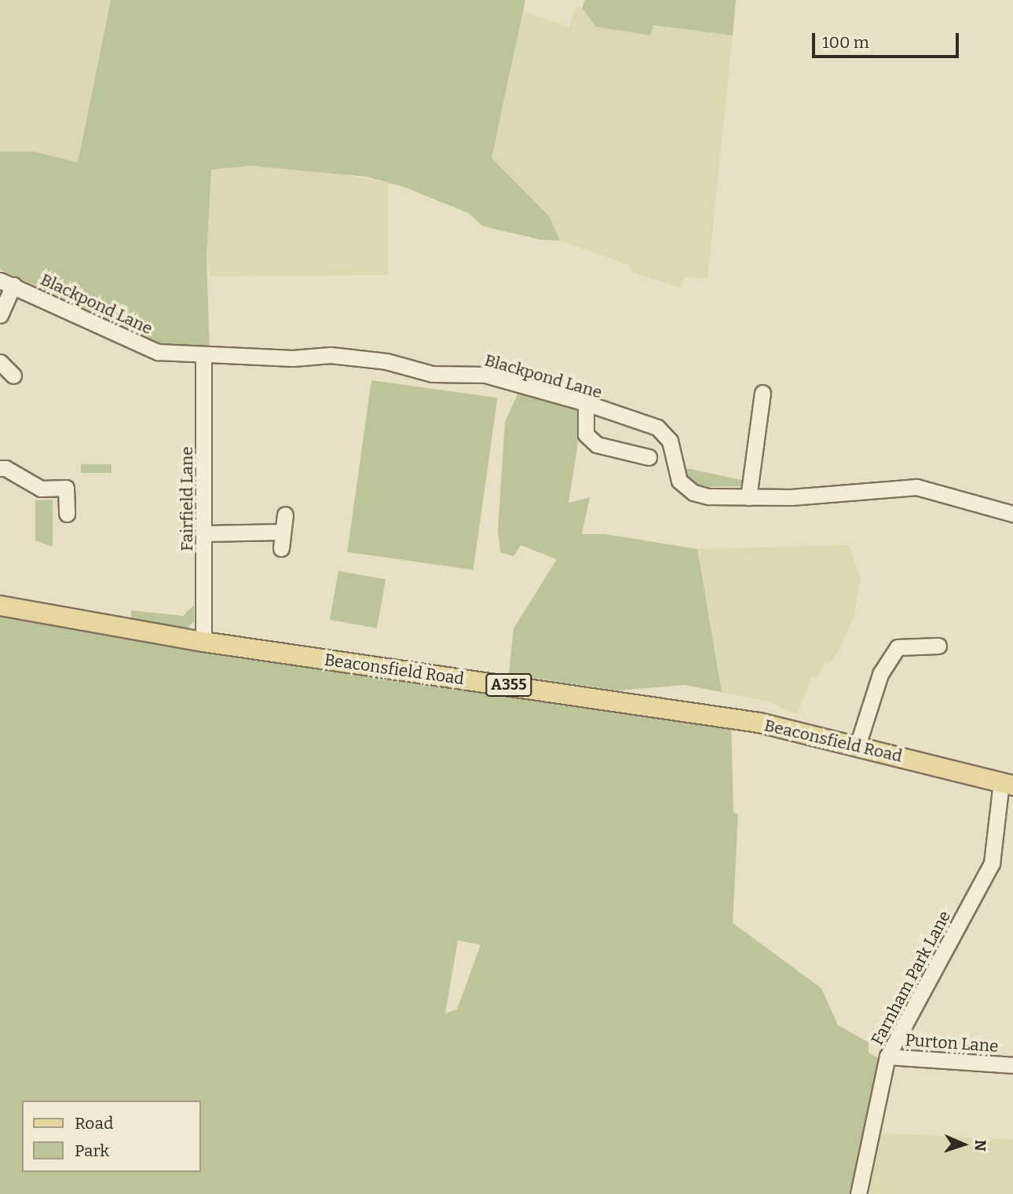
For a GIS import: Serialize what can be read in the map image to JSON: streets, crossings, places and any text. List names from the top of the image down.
{
  "streets": {
    "main road": ["Beaconsfield Road", "A355"],
    "street": [
      "Blackpond Lane",
      "Fairfield Lane",
      "Farnham Park Lane",
      "Purton Lane"
    ]
  },
  "crossings": [
    ["Blackpond Lane", "Fairfield Lane"],
    ["Fairfield Lane", "Beaconsfield Road"],
    ["Beaconsfield Road", "Farnham Park Lane"],
    ["Farnham Park Lane", "Purton Lane"]
  ],
  "legend": ["Road", "Park"],
  "scale_bar": "100 m",
  "north": "right"
}
